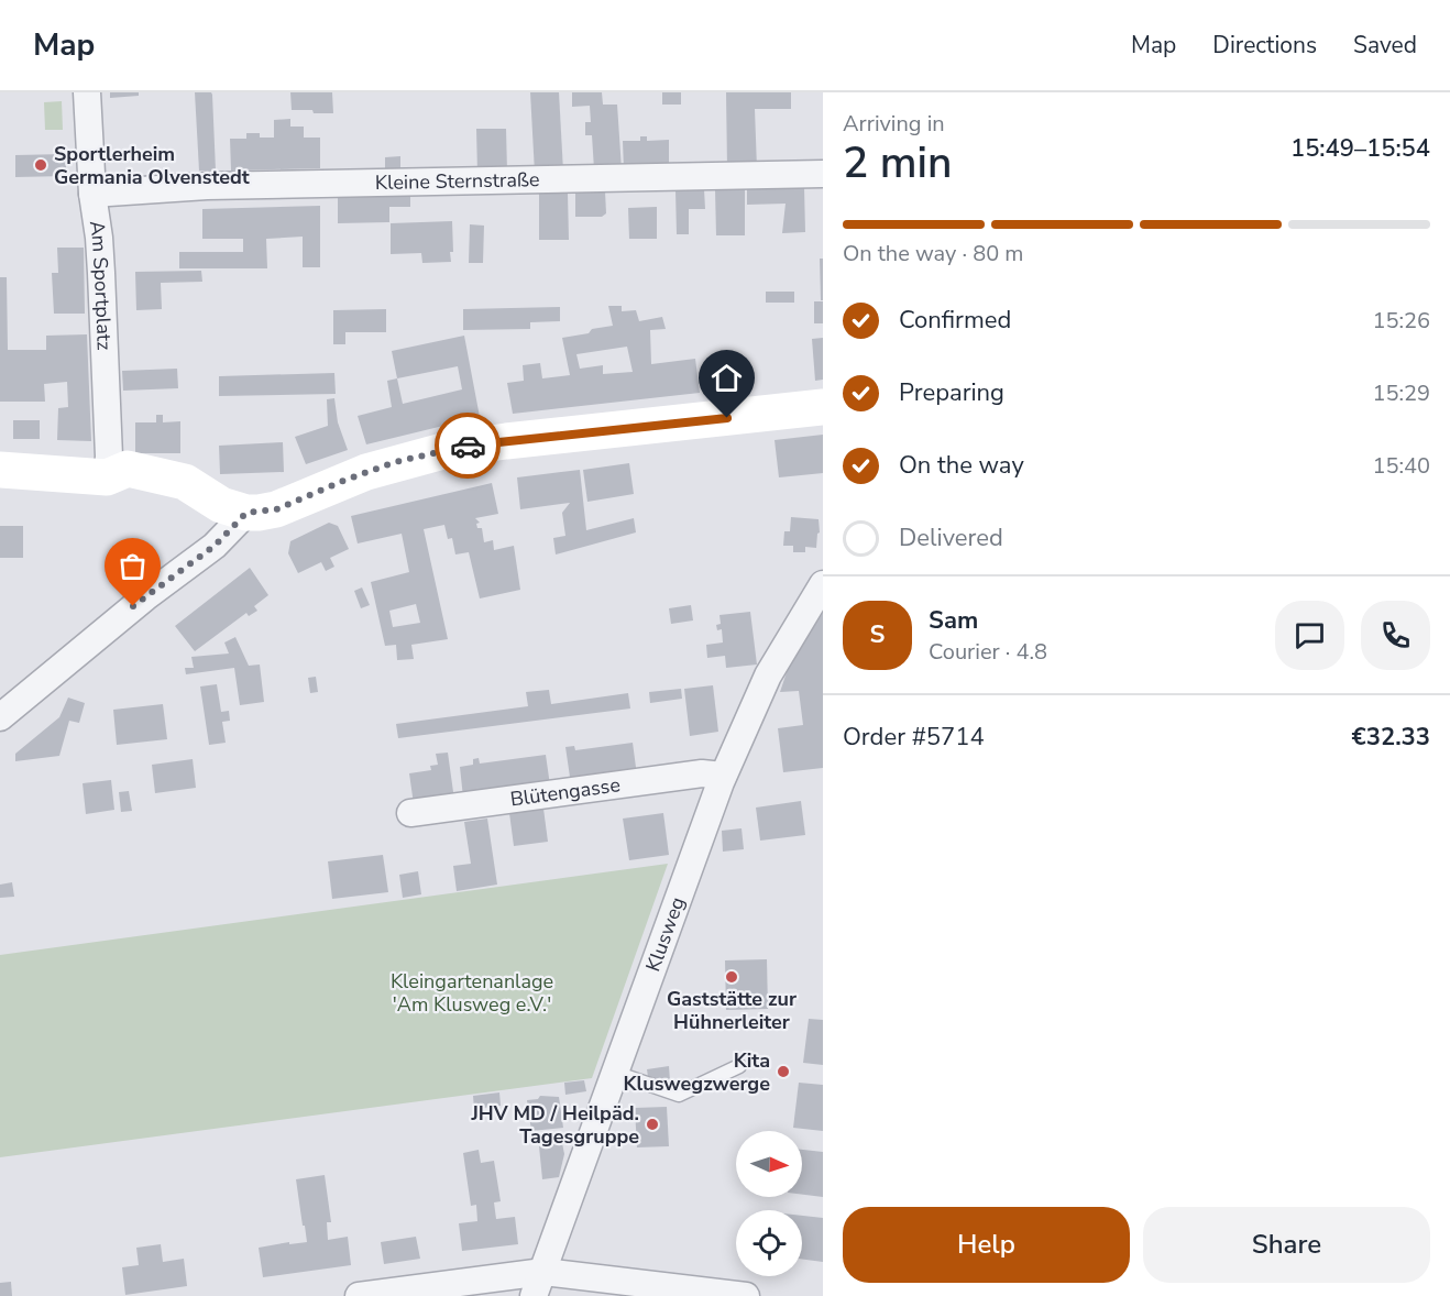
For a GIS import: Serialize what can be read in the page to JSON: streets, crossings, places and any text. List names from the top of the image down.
{
  "streets": {
    "street": [
      "Kleine Sternstraße",
      "Am Sportplatz",
      "Blütengasse",
      "Klusweg"
    ]
  },
  "crossings": [
    ["Kleine Sternstraße", "Am Sportplatz"],
    ["Blütengasse", "Klusweg"]
  ],
  "parks": ["Kleingartenanlage 'Am Klusweg e.V.'"],
  "places": [
    "Sportlerheim Germania Olvenstedt",
    "Gaststätte zur Hühnerleiter",
    "Kita Kluswegzwerge",
    "JHV MD / Heilpäd. Tagesgruppe"
  ],
  "north": "right",
  "page": {
    "header": "Map",
    "nav": ["Map", "Directions", "Saved"],
    "heading": ["2 min", "Arriving in", "15:49–15:54"],
    "panel": [
      "Sam",
      "Courier · 4.8",
      "Order #5714",
      "€32.33"
    ],
    "bar": "On the way · 80 m",
    "list": [
      ["Confirmed", "15:26"],
      ["Preparing", "15:29"],
      ["On the way", "15:40"],
      "Delivered"
    ],
    "round": "S",
    "buttons": ["Help", "Share"]
  }
}
